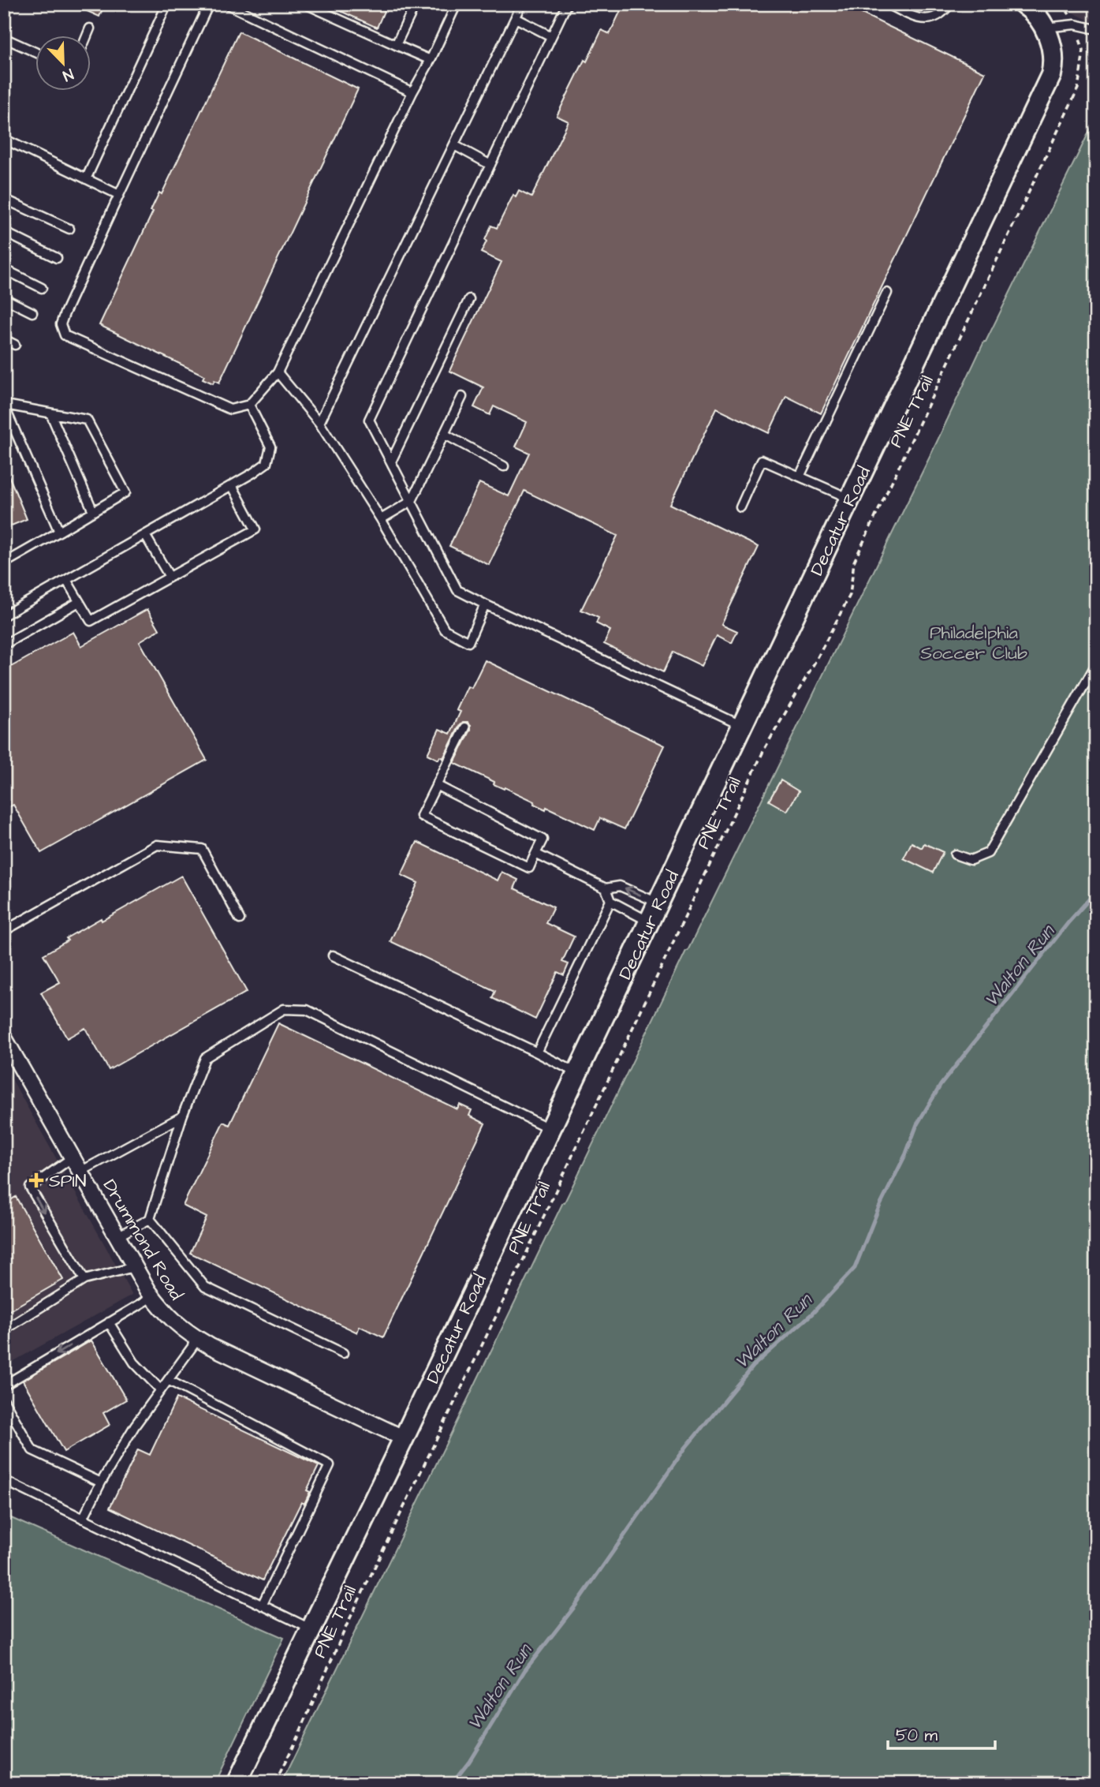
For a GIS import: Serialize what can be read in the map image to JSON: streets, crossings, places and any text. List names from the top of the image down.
{
  "streets": {
    "street": ["Decatur Road", "Drummond Road"],
    "path": ["PNE Trail"]
  },
  "crossings": [
    ["Decatur Road", "Drummond Road"]
  ],
  "water": ["Walton Run"],
  "parks": ["Philadelphia Soccer Club"],
  "places": {
    "health": ["SPIN"]
  },
  "scale_bar": "50 m",
  "north": "bottom right"
}
